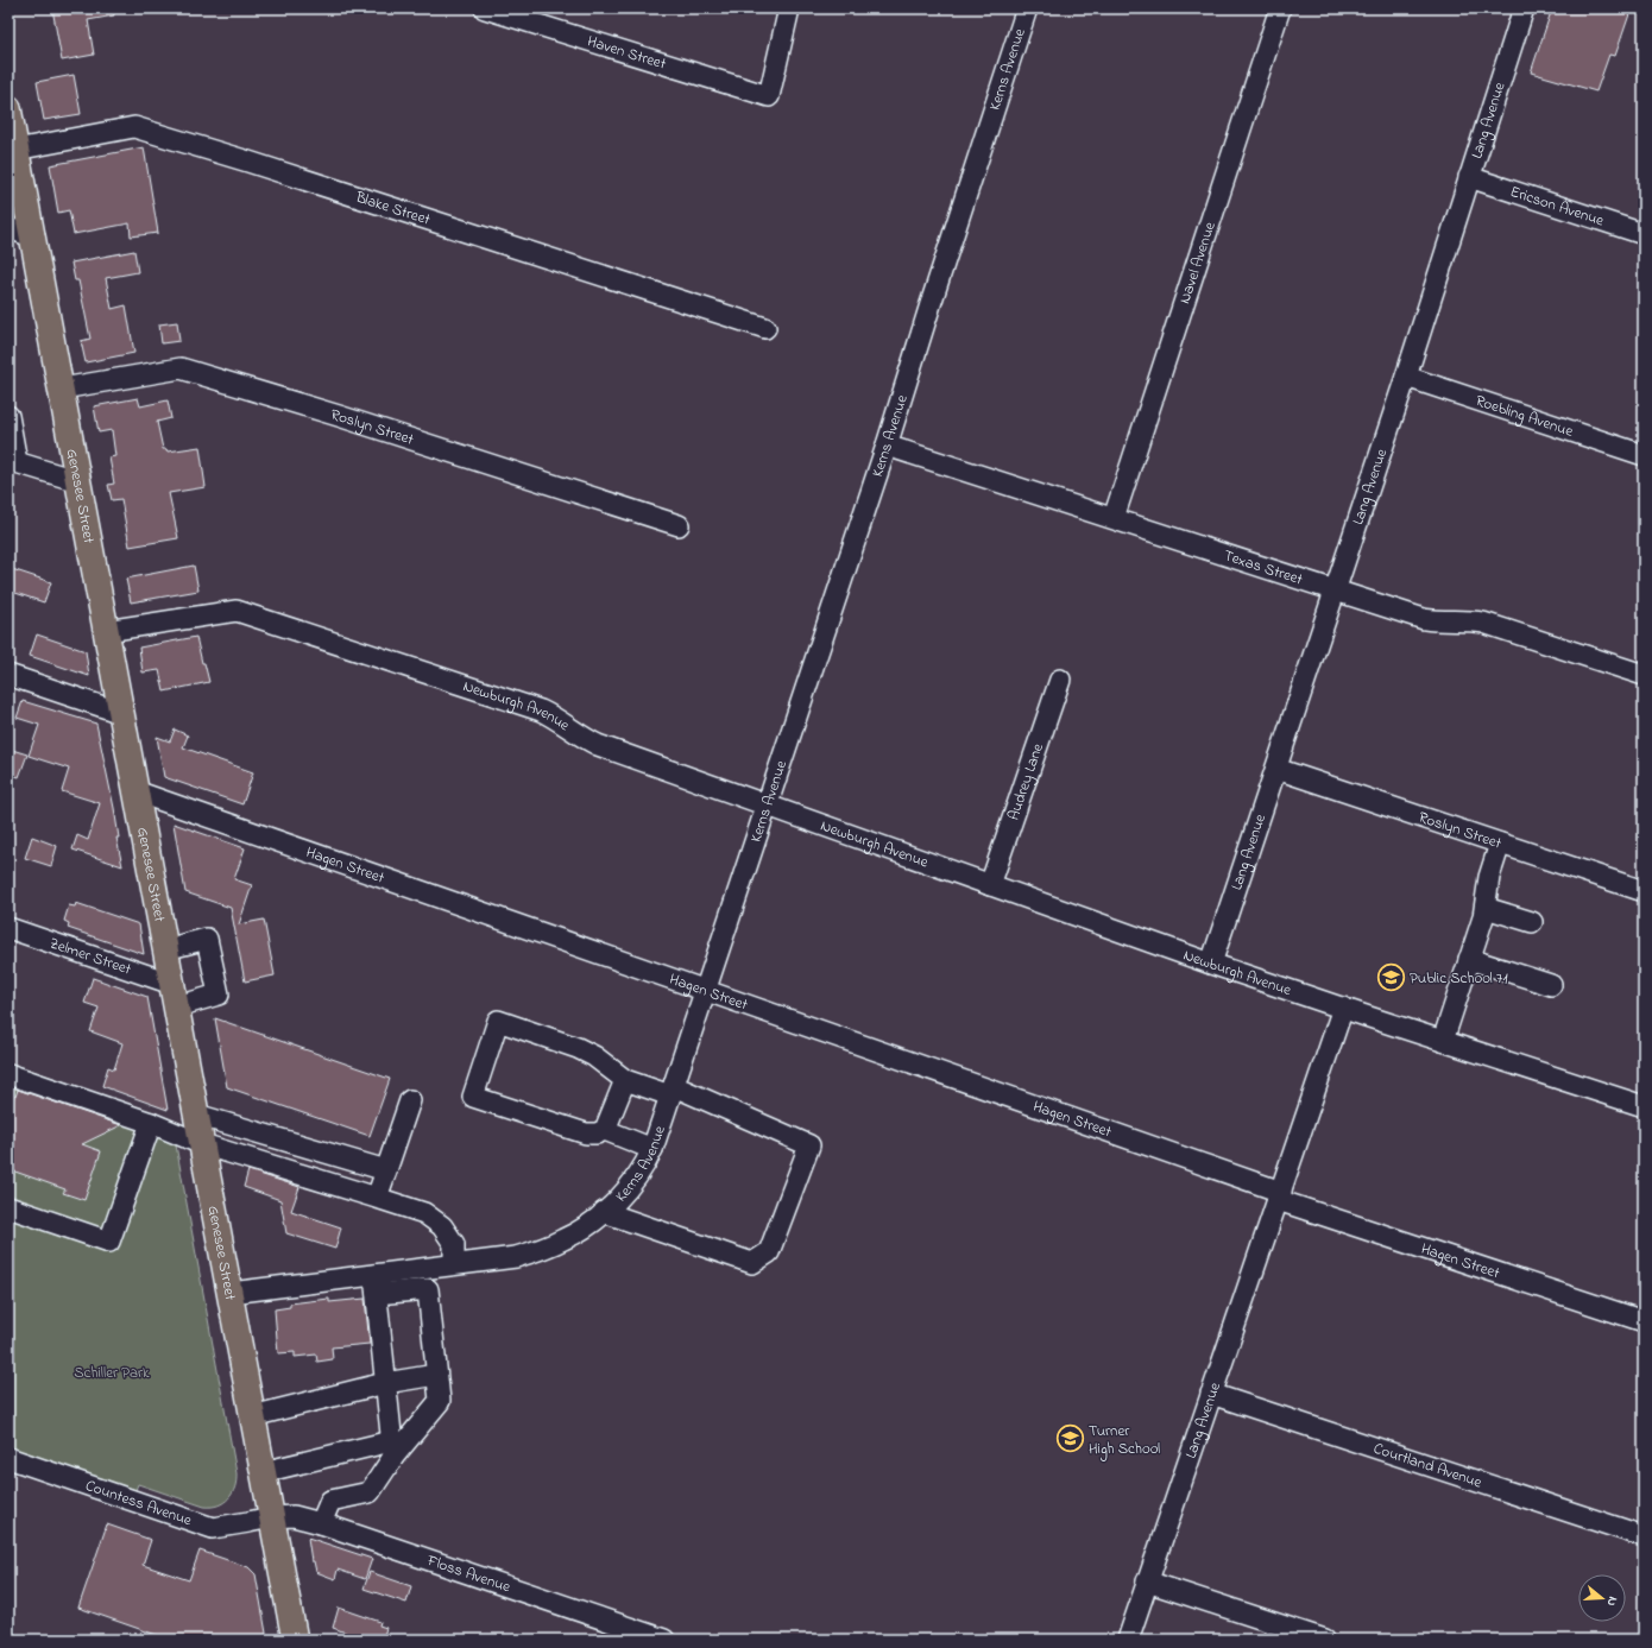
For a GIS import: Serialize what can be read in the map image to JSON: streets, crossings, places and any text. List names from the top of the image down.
{
  "streets": {
    "main road": ["Genesee Street"],
    "street": [
      "Haven Street",
      "Kerns Avenue",
      "Lang Avenue",
      "Ericson Avenue",
      "Blake Street",
      "Navel Avenue",
      "Roebling Avenue",
      "Roslyn Street",
      "Texas Street",
      "Newburgh Avenue",
      "Audrey Lane",
      "Hagen Street",
      "Zelmer Street",
      "Courtland Avenue",
      "Countess Avenue",
      "Floss Avenue"
    ]
  },
  "crossings": [
    ["Kerns Avenue", "Genesee Street"],
    ["Kerns Avenue", "Texas Street"],
    ["Kerns Avenue", "Newburgh Avenue"],
    ["Kerns Avenue", "Hagen Street"],
    ["Lang Avenue", "Ericson Avenue"],
    ["Lang Avenue", "Roebling Avenue"],
    ["Lang Avenue", "Roslyn Street"],
    ["Lang Avenue", "Texas Street"],
    ["Lang Avenue", "Newburgh Avenue"],
    ["Lang Avenue", "Hagen Street"],
    ["Lang Avenue", "Courtland Avenue"],
    ["Blake Street", "Genesee Street"],
    ["Navel Avenue", "Texas Street"],
    ["Roslyn Street", "Genesee Street"],
    ["Genesee Street", "Newburgh Avenue"],
    ["Genesee Street", "Hagen Street"],
    ["Genesee Street", "Zelmer Street"],
    ["Genesee Street", "Countess Avenue"],
    ["Genesee Street", "Floss Avenue"],
    ["Newburgh Avenue", "Audrey Lane"],
    ["Countess Avenue", "Floss Avenue"]
  ],
  "parks": ["Schiller Park"],
  "places": {
    "school or university": ["Public School 71", "Turner High School"]
  },
  "north": "right"
}
